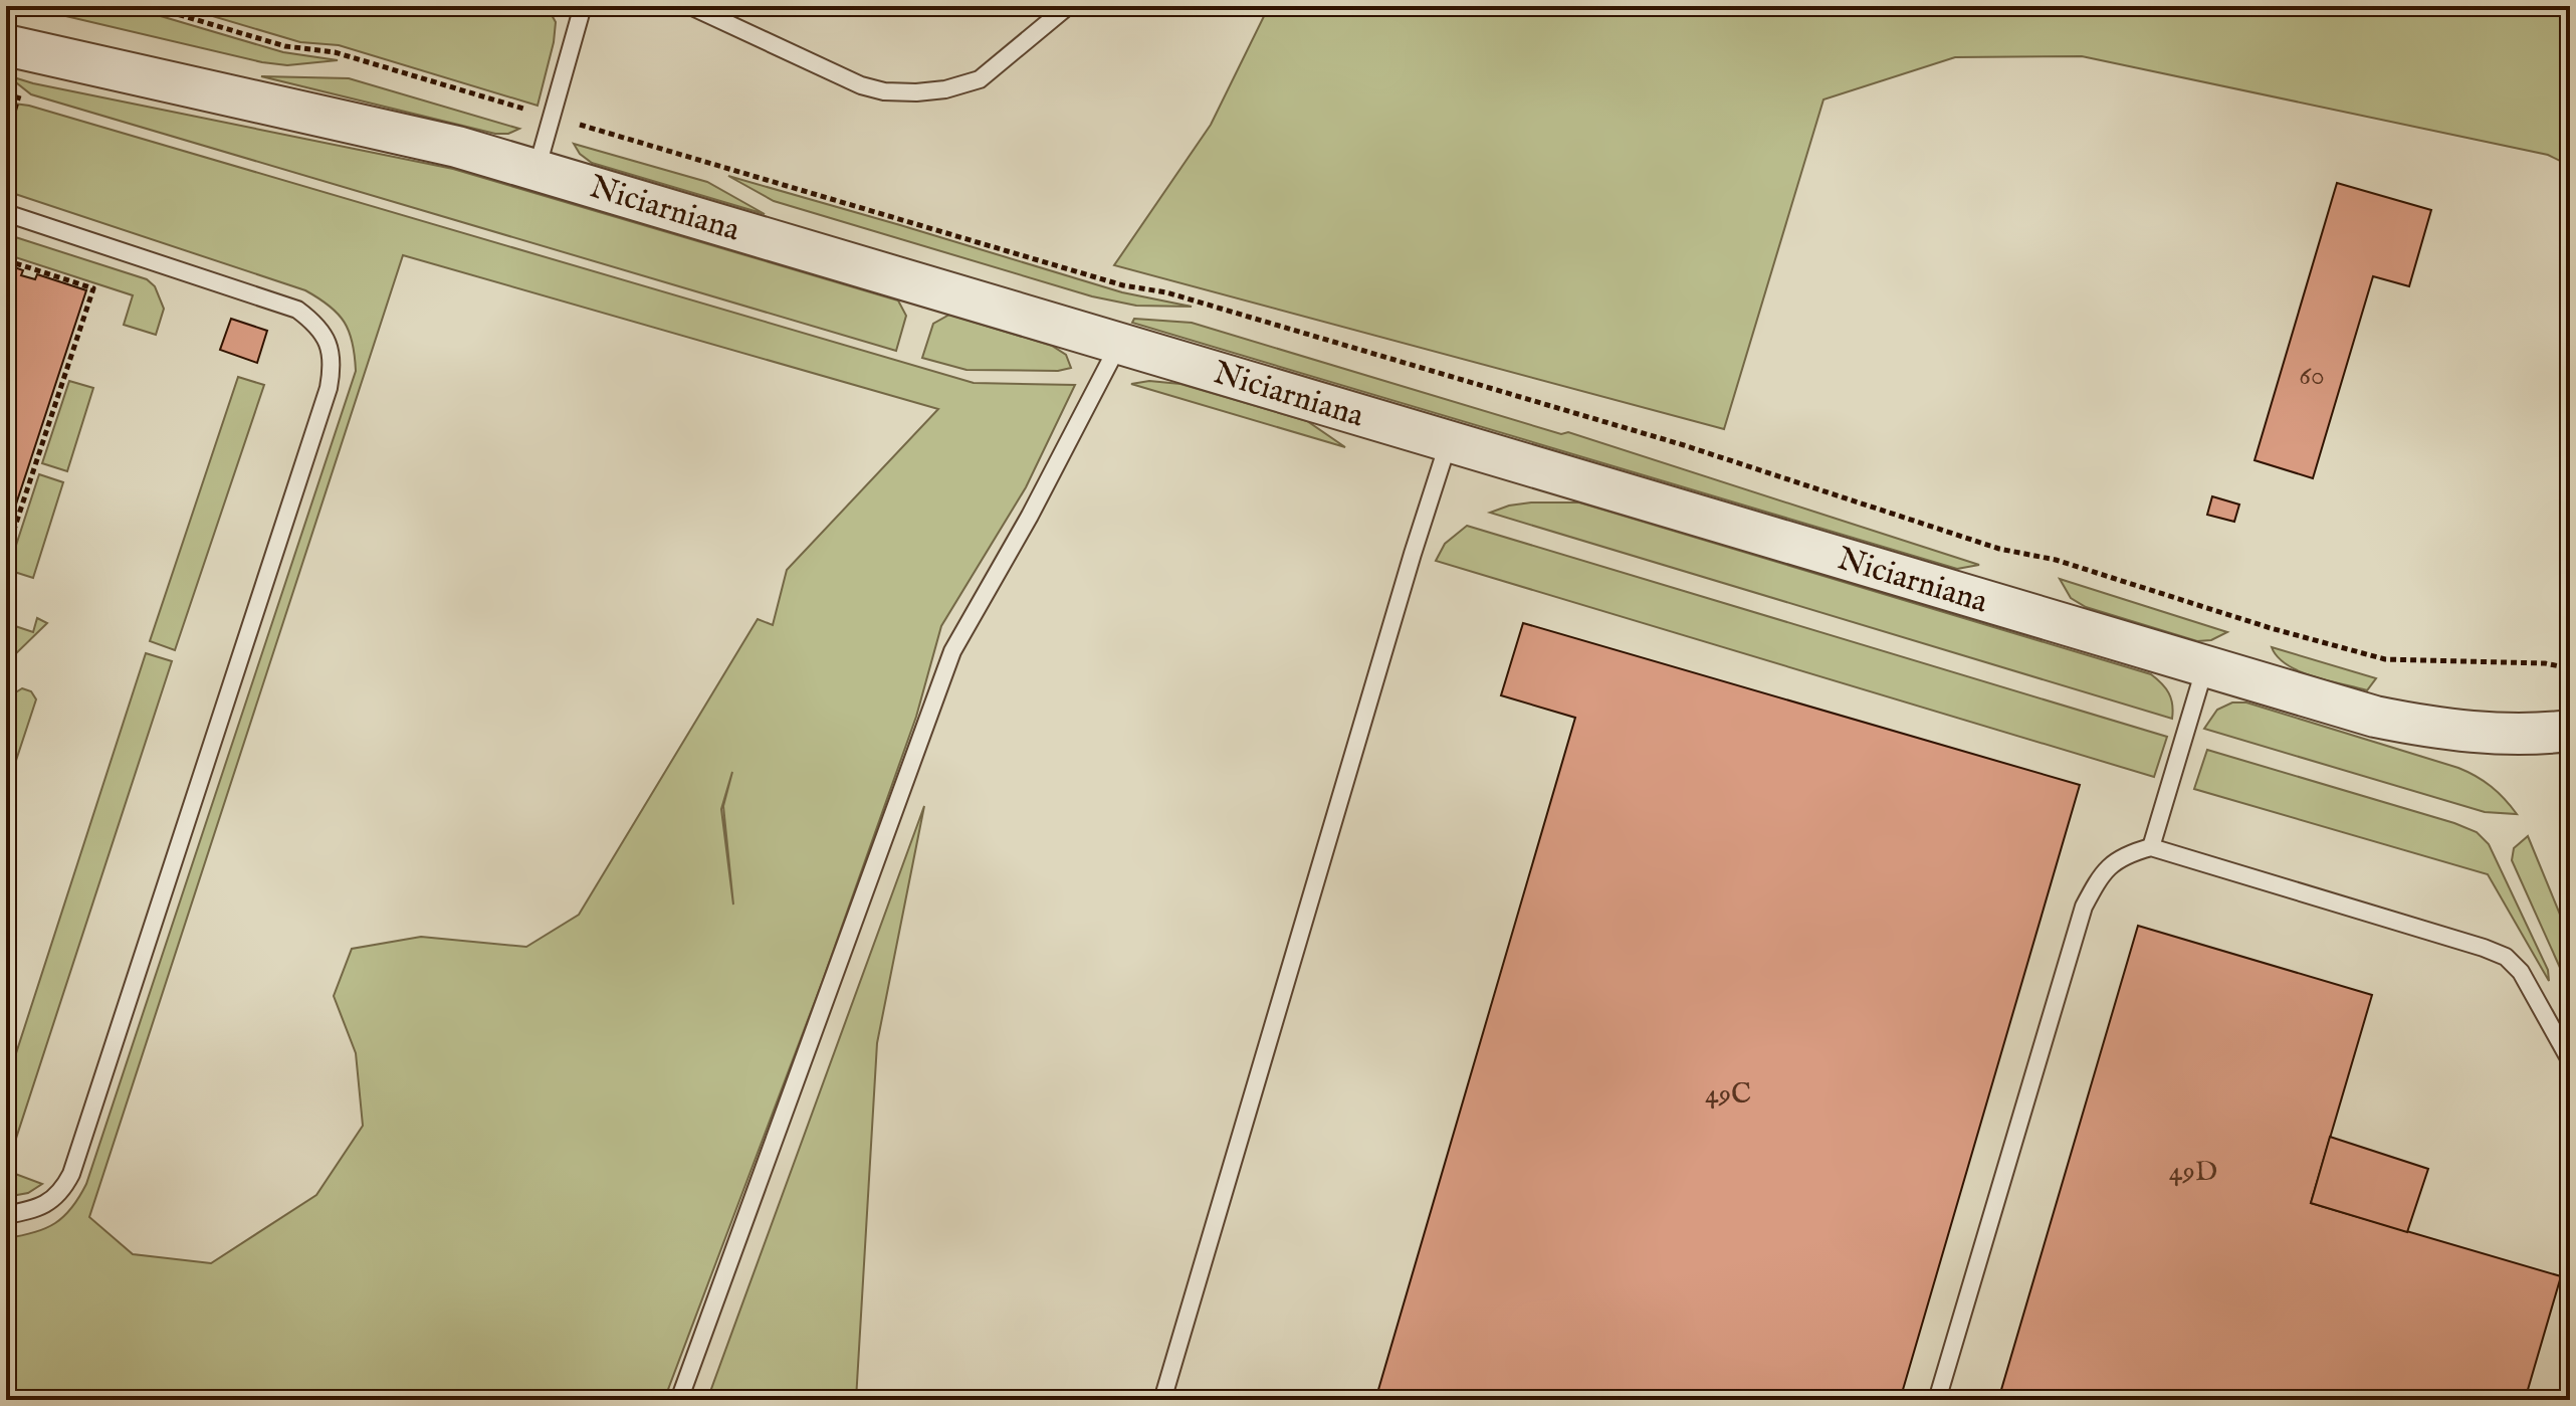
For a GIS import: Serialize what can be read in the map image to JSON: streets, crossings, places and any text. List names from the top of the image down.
{
  "streets": {
    "street": ["Niciarniana"]
  },
  "house_numbers": ["60", "49C", "49D"]
}
